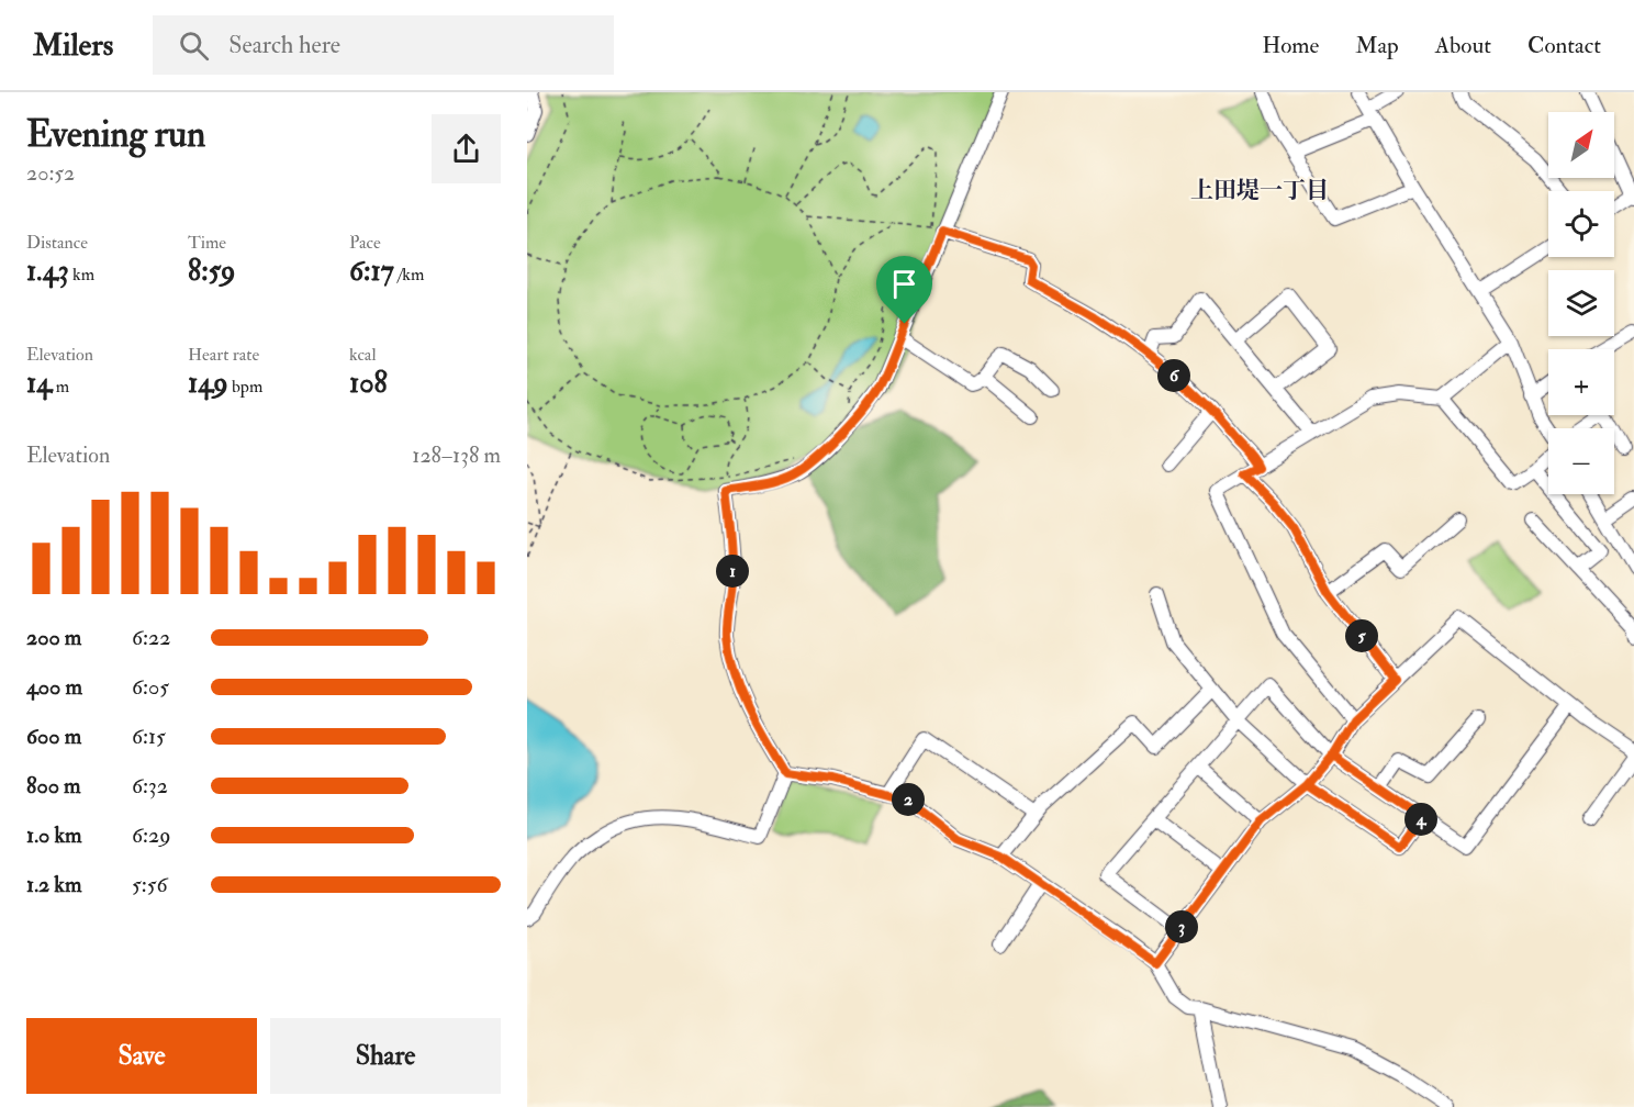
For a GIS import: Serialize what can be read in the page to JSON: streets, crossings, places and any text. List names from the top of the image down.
{
  "districts": ["上田堤一丁目"],
  "north": "top right",
  "page": {
    "header": "Milers",
    "search": "Search here",
    "nav": [
      "Home",
      "Map",
      "About",
      "Contact"
    ],
    "heading": ["Evening run", "20:52"],
    "map_buttons": ["+", "−"],
    "stats": [
      ["Distance", "1.43 km"],
      ["Time", "8:59"],
      ["Pace", "6:17 /km"],
      ["Elevation", "14 m"],
      ["Heart rate", "149 bpm"],
      ["kcal", "108"]
    ],
    "pins": [
      "6",
      "1",
      "5",
      "2",
      "4",
      "3"
    ],
    "chart": ["Elevation", "128–138 m"],
    "list": [
      {
        "name": "200 m",
        "note": "6:22"
      },
      {
        "name": "400 m",
        "note": "6:05"
      },
      {
        "name": "600 m",
        "note": "6:15"
      },
      {
        "name": "800 m",
        "note": "6:32"
      },
      {
        "name": "1.0 km",
        "note": "6:29"
      },
      {
        "name": "1.2 km",
        "note": "5:56"
      }
    ],
    "buttons": ["Save", "Share"]
  }
}
